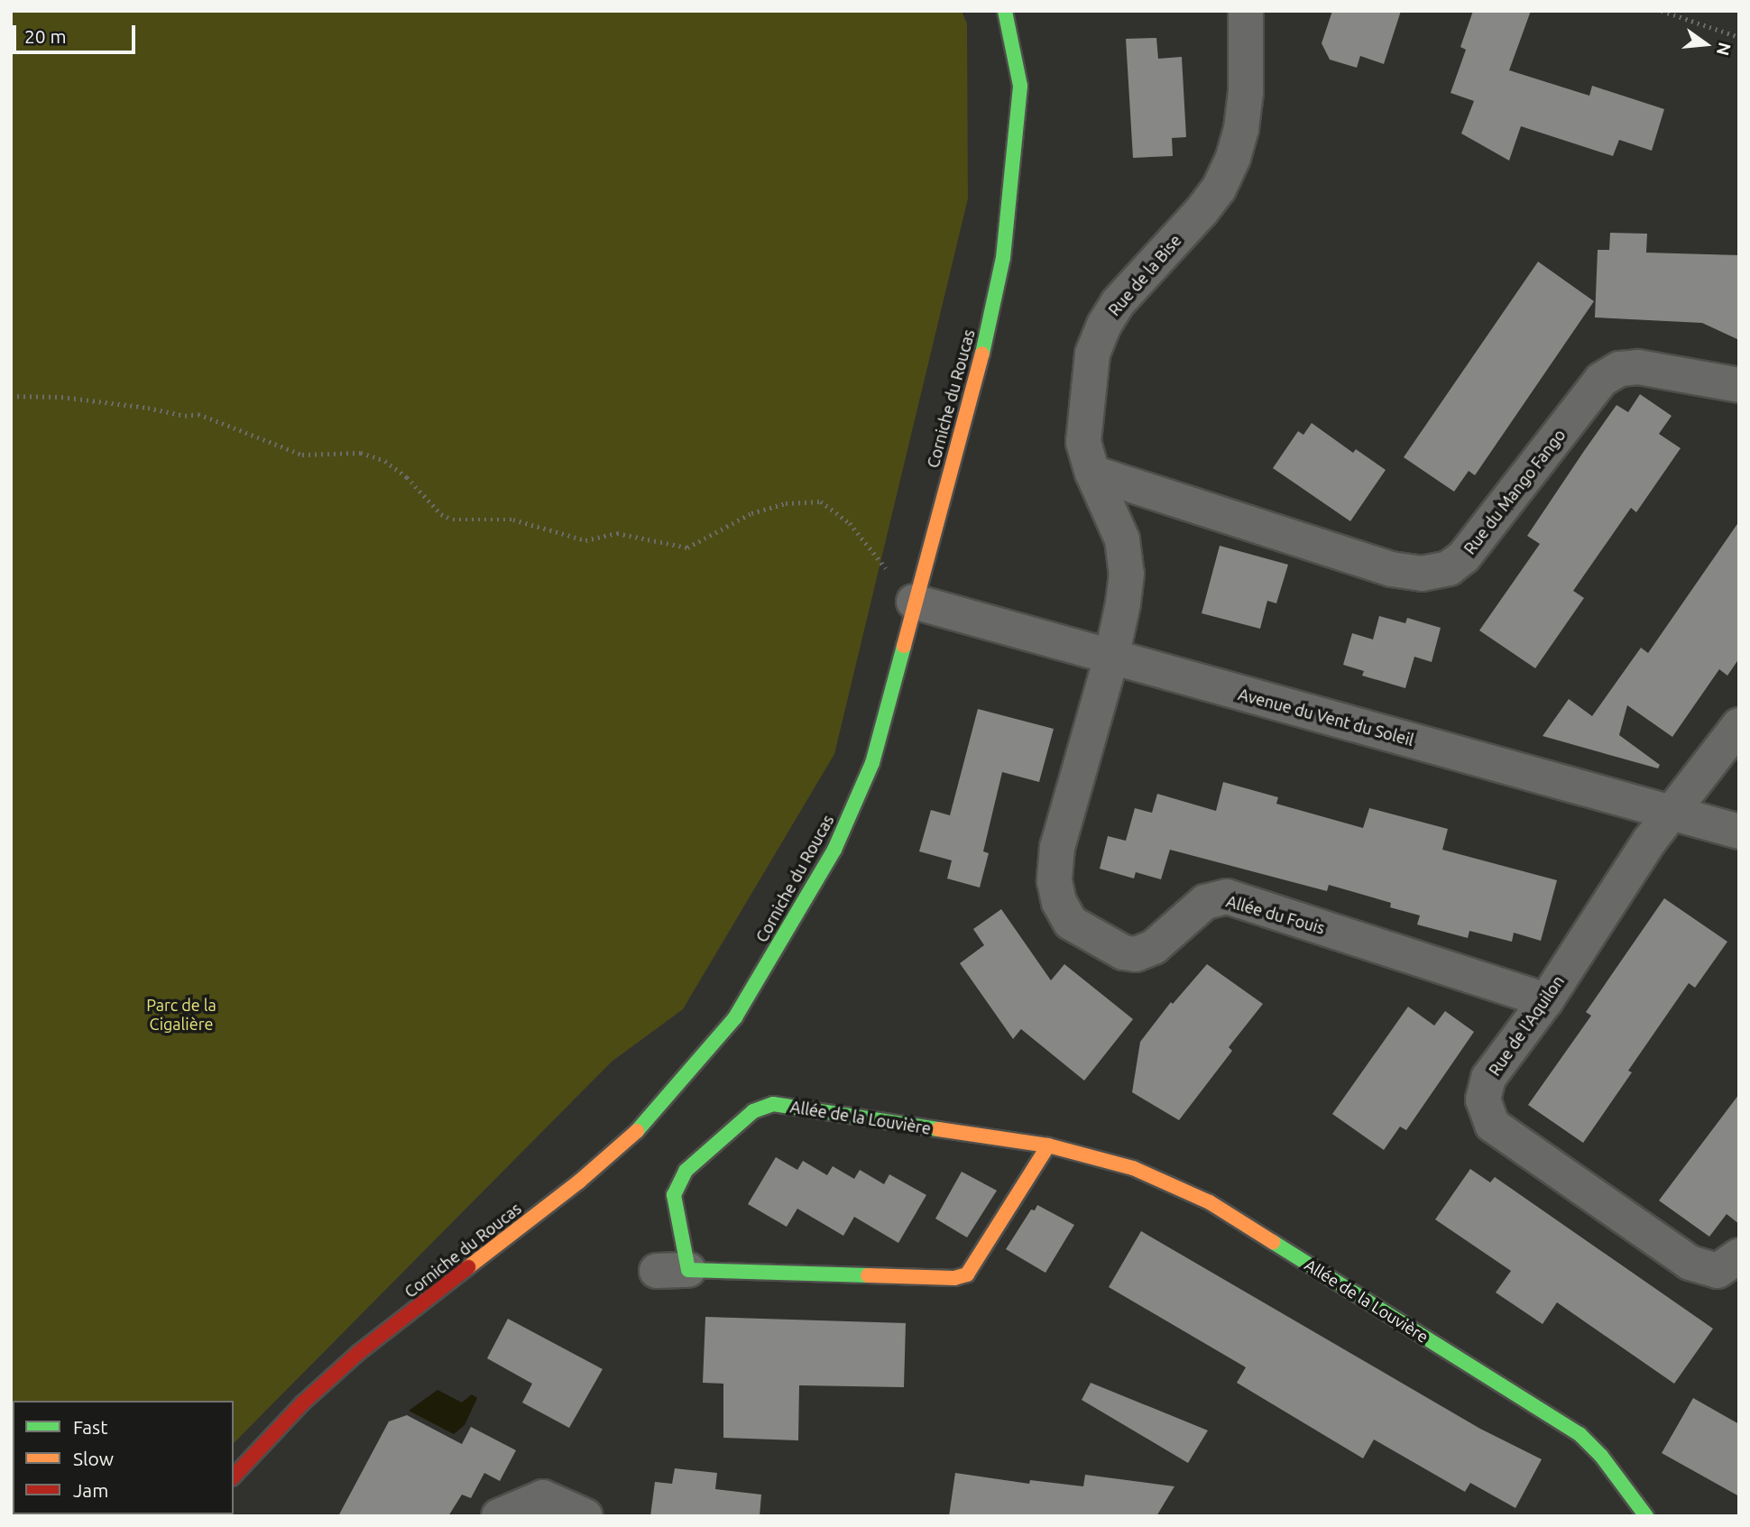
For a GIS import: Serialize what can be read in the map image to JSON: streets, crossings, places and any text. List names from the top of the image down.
{
  "streets": {
    "main road": ["Corniche du Roucas", "Allée de la Louvière"],
    "street": [
      "Rue de la Bise",
      "Rue du Mango Fango",
      "Avenue du Vent du Soleil",
      "Allée du Fouis",
      "Rue de l'Aquilon"
    ]
  },
  "crossings": [
    ["Rue de la Bise", "Rue du Mango Fango"],
    ["Rue de la Bise", "Avenue du Vent du Soleil"],
    ["Rue de la Bise", "Allée du Fouis"],
    ["Corniche du Roucas", "Avenue du Vent du Soleil"],
    ["Avenue du Vent du Soleil", "Allée du Fouis"],
    ["Avenue du Vent du Soleil", "Rue de l'Aquilon"],
    ["Allée du Fouis", "Rue de l'Aquilon"]
  ],
  "parks": ["Parc de la Cigalière"],
  "legend": ["Fast", "Slow", "Jam"],
  "scale_bar": "20 m",
  "north": "right"
}
